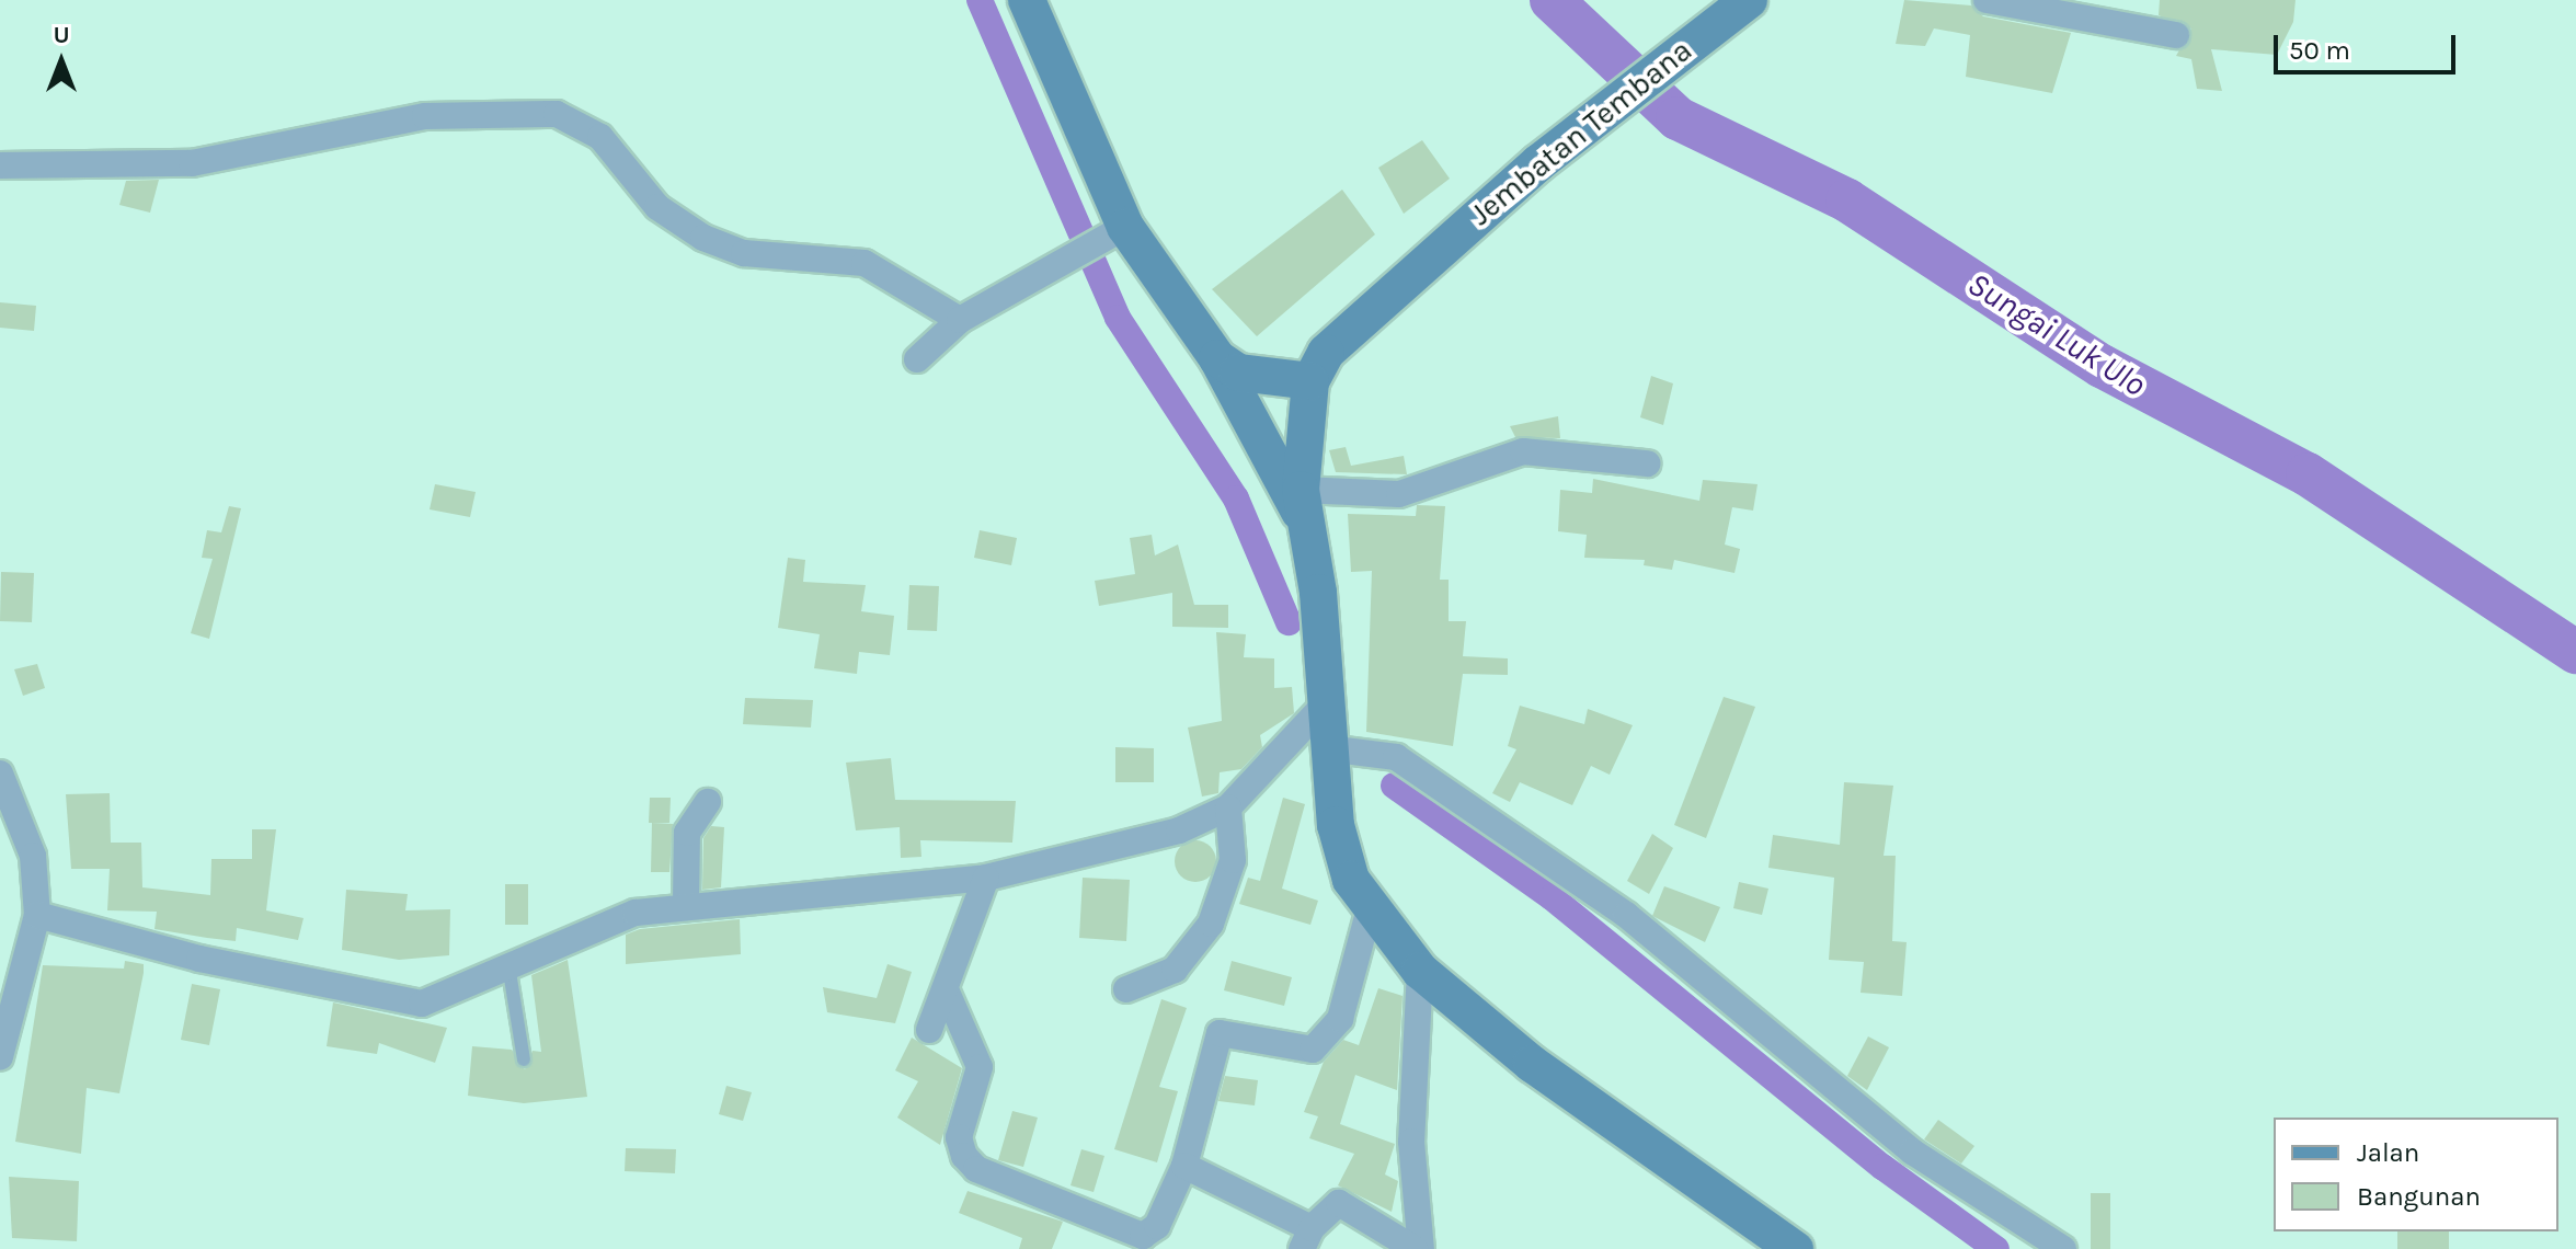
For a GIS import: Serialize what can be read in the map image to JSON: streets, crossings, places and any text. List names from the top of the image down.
{
  "streets": {
    "main road": ["Jembatan Tembana"]
  },
  "water": ["Sungai Luk Ulo"],
  "legend": ["Jalan", "Bangunan"],
  "scale_bar": "50 m",
  "north": "top"
}
